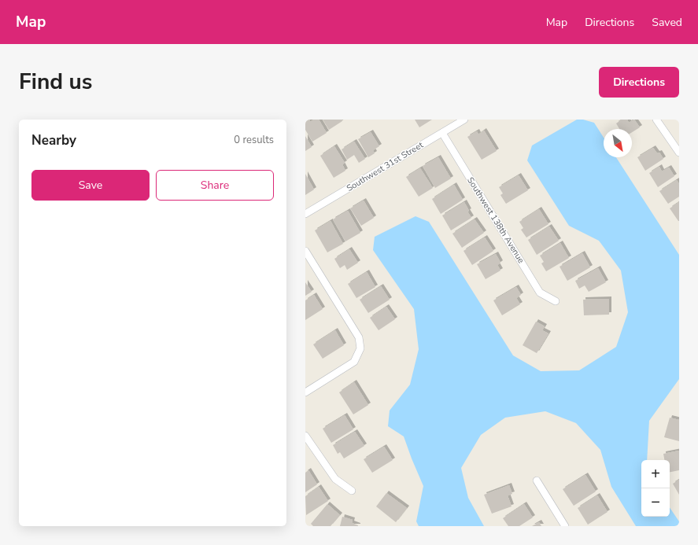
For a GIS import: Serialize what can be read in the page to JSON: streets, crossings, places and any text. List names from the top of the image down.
{
  "streets": {
    "street": ["Southwest 31st Street", "Southwest 138th Avenue"]
  },
  "crossings": [
    ["Southwest 31st Street", "Southwest 138th Avenue"]
  ],
  "north": "bottom right",
  "page": {
    "header": "Map",
    "nav": ["Map", "Directions", "Saved"],
    "title": "Find us",
    "buttons": [
      "Directions",
      ["Save", "Share"]
    ],
    "heading": ["Nearby", "0 results"],
    "map_buttons": ["+", "−"]
  }
}
